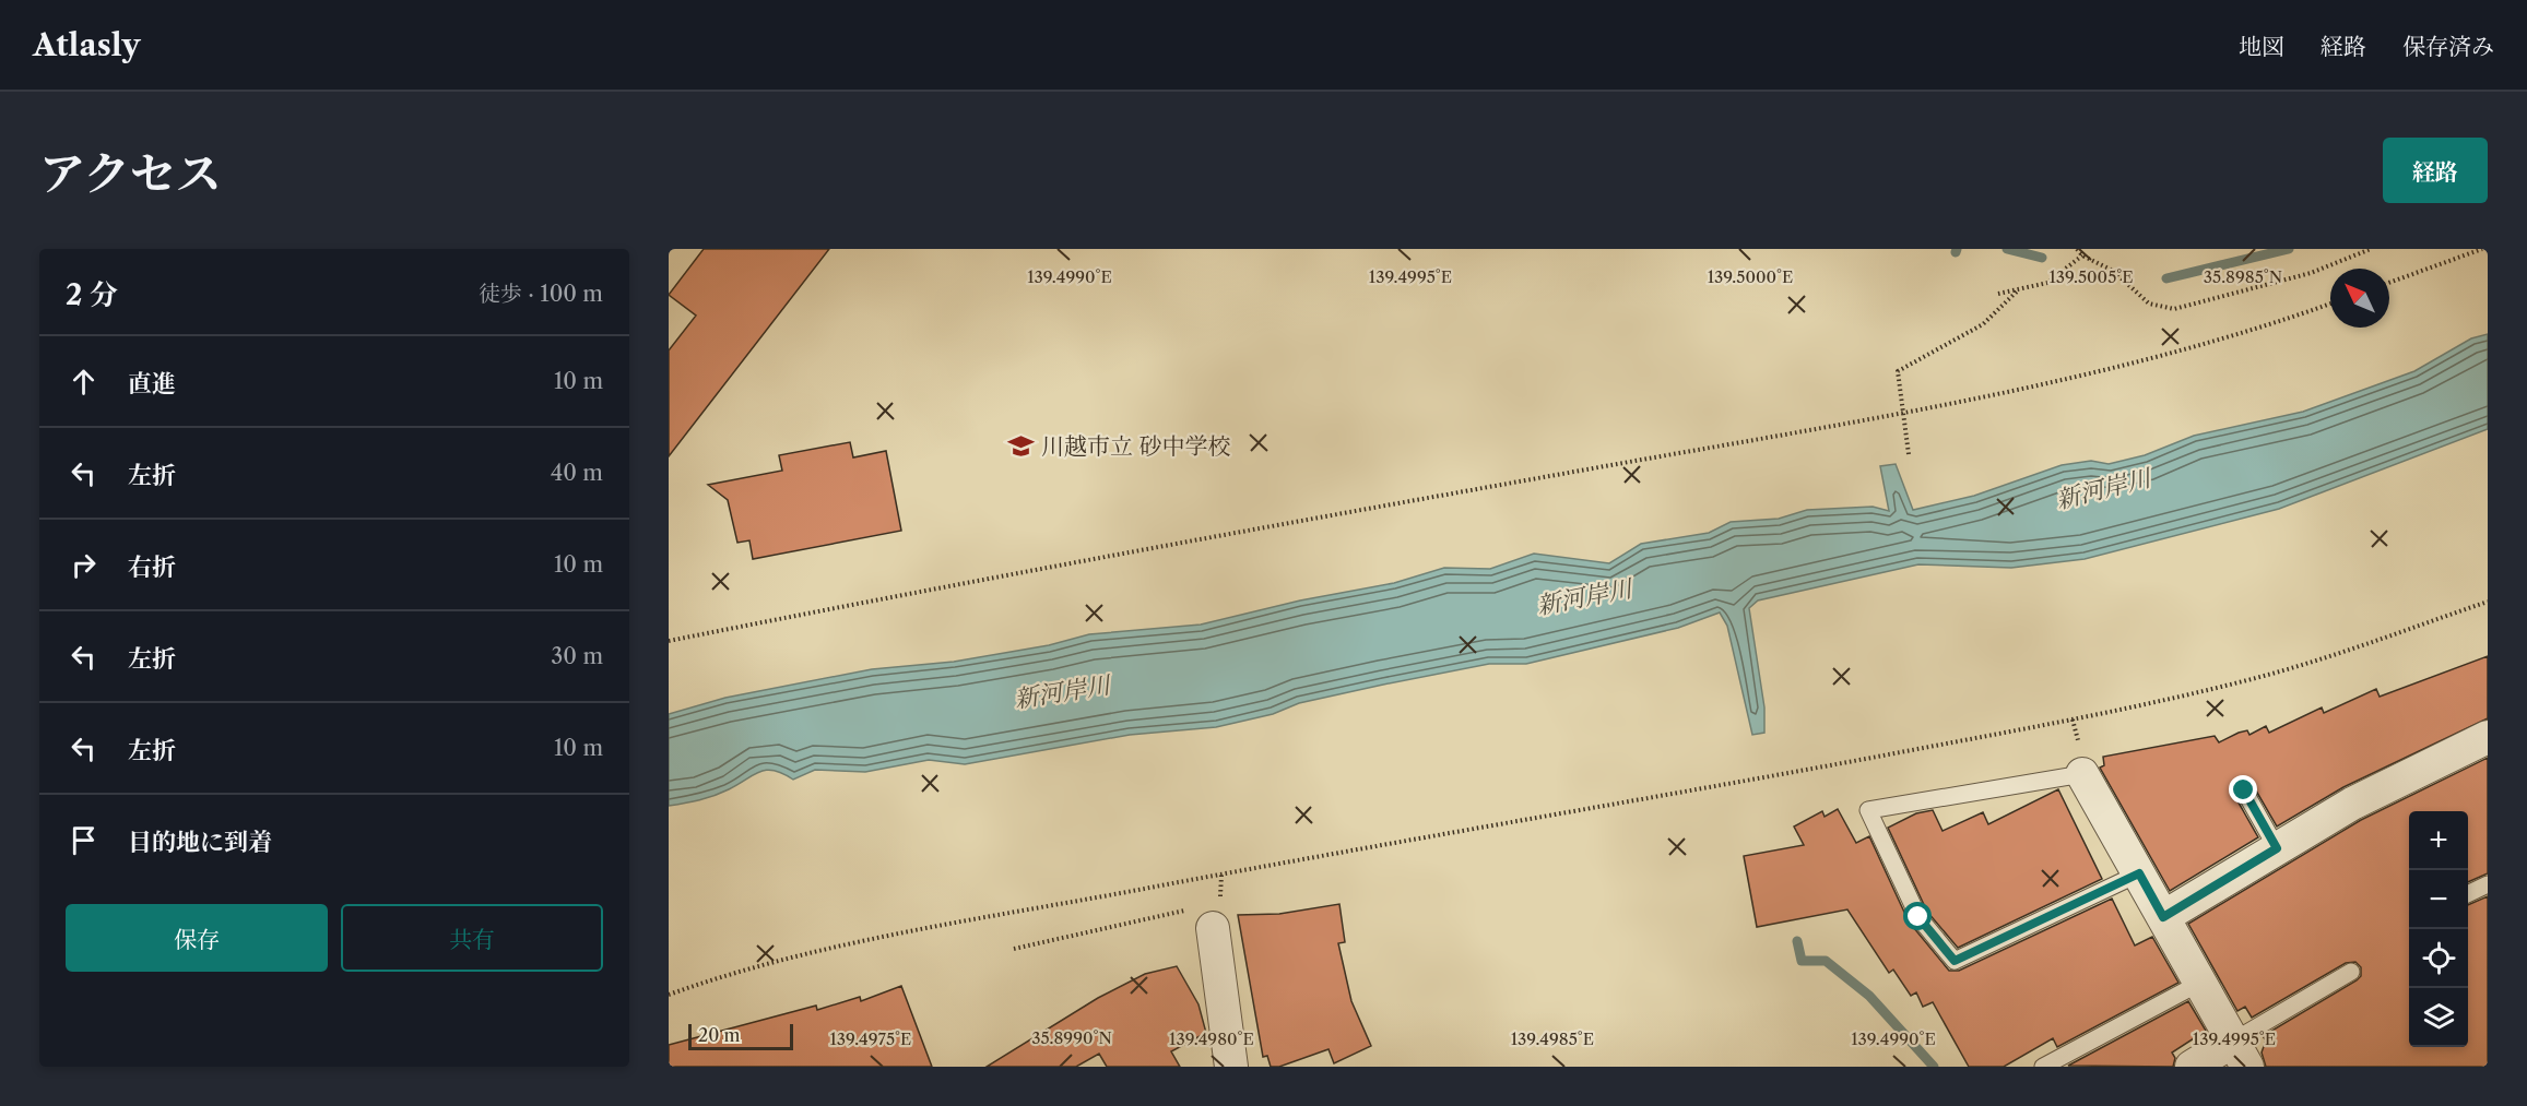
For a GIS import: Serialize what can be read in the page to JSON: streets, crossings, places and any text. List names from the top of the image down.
{
  "water": ["新河岸川"],
  "places": {
    "school or university": ["川越市立 砂中学校"]
  },
  "scale_bar": "20 m",
  "north": "top left",
  "page": {
    "header": "Atlasly",
    "nav": ["地図", "経路", "保存済み"],
    "title": "アクセス",
    "buttons": [
      "経路",
      ["保存", "共有"]
    ],
    "heading": ["2 分", "徒歩 · 100 m"],
    "list": [
      ["直進", "10 m"],
      ["左折", "40 m"],
      ["右折", "10 m"],
      ["左折", "30 m"],
      ["左折", "10 m"],
      "目的地に到着"
    ],
    "map_buttons": ["+", "−"],
    "scale": "20 m"
  },
  "coordinates": [
    "139.4990°E",
    "139.4995°E",
    "139.5000°E",
    "139.5005°E",
    "35.8985°N",
    "35.8990°N",
    "139.4975°E",
    "139.4980°E",
    "139.4985°E"
  ]
}
